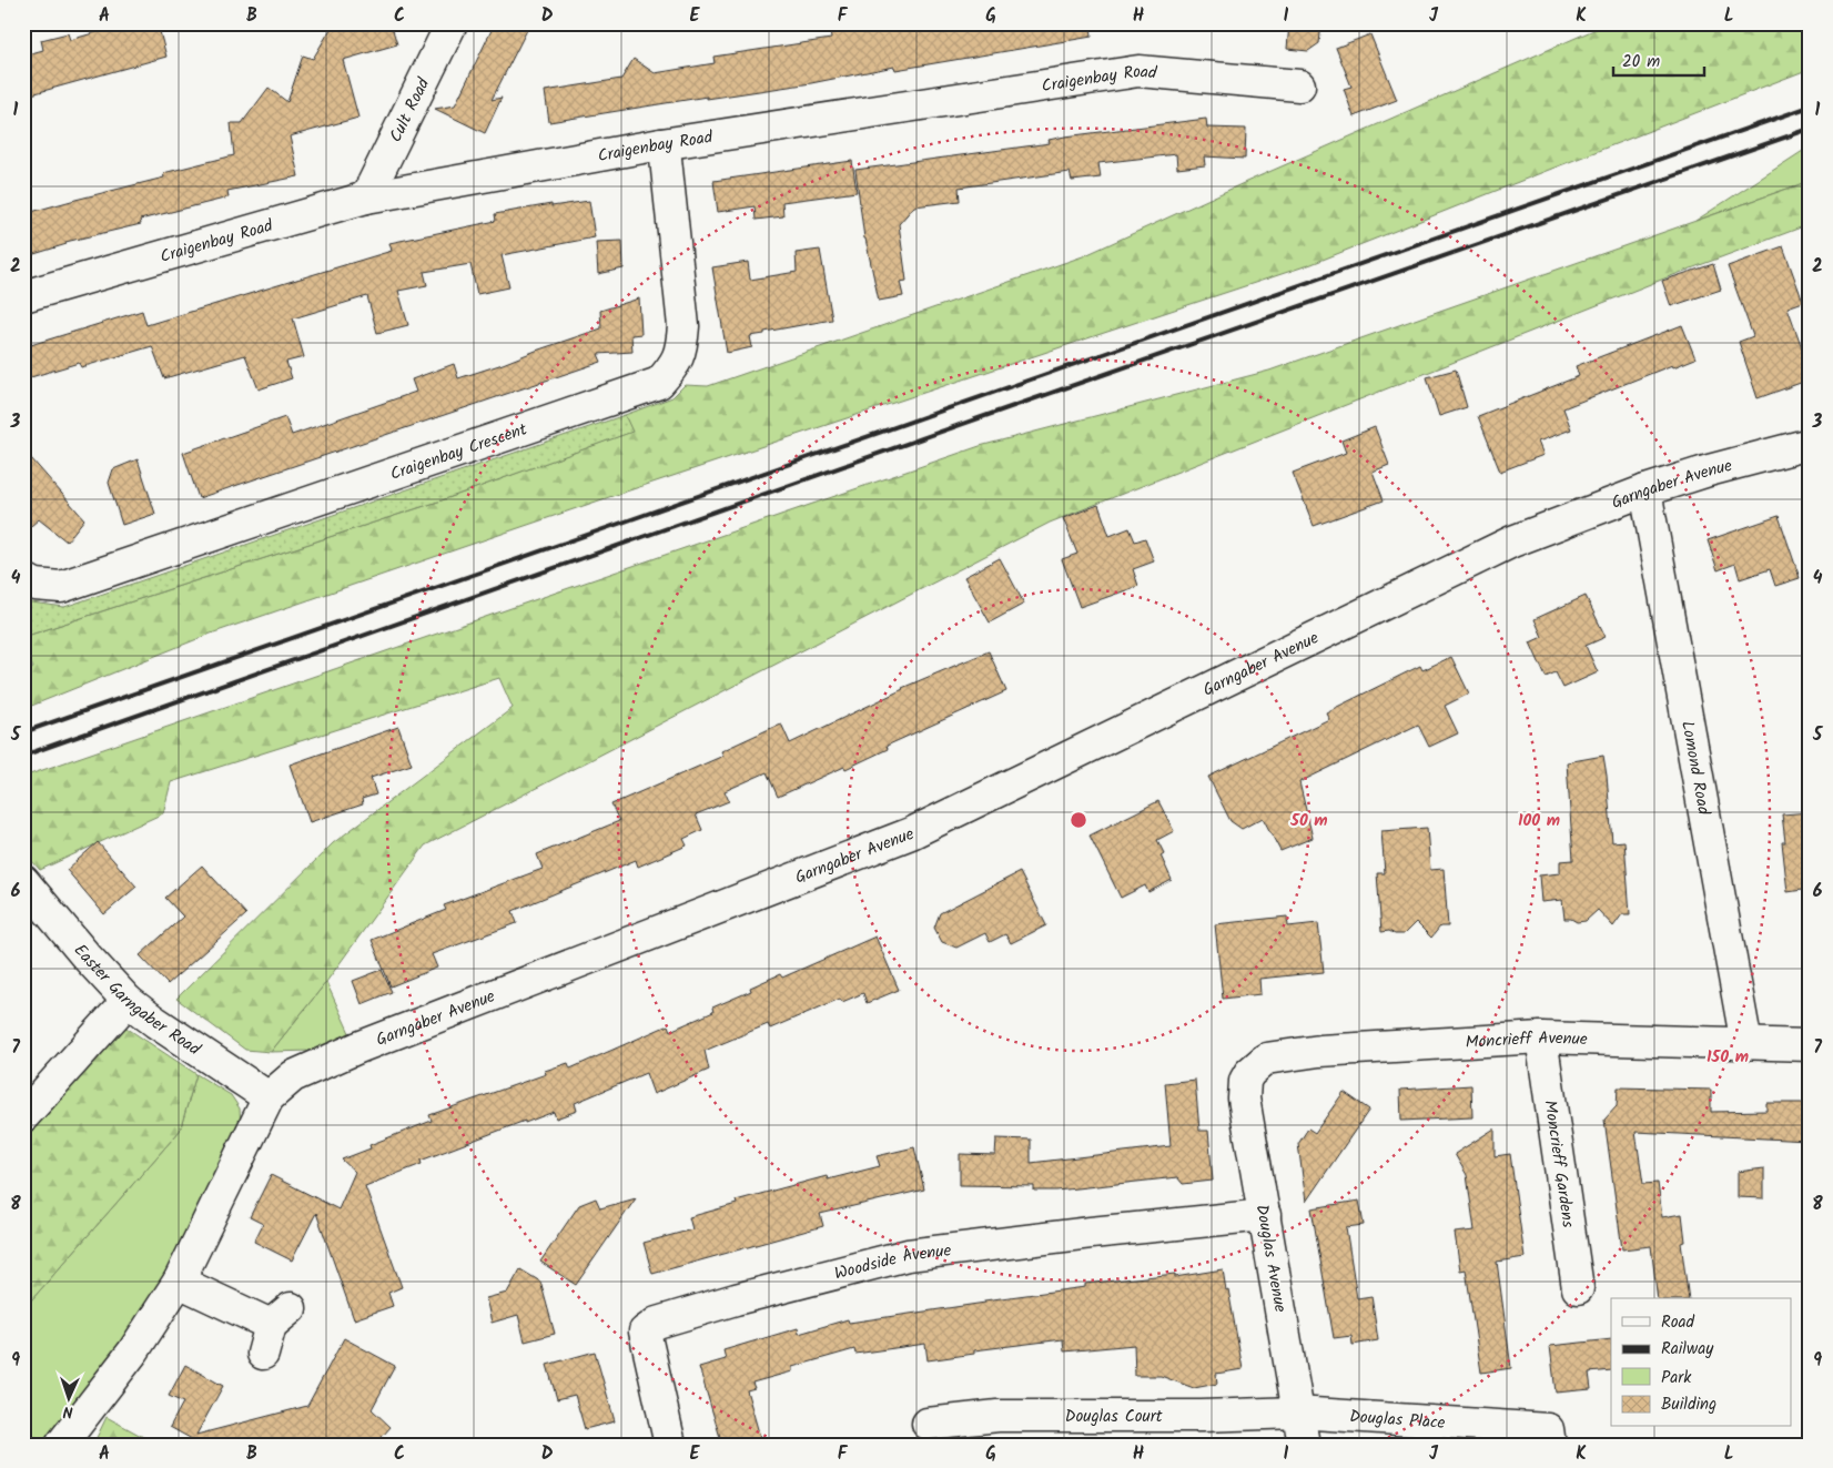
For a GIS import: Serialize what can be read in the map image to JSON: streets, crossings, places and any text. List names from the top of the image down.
{
  "streets": {
    "street": [
      "Craigenbay Road",
      "Cult Road",
      "Craigenbay Crescent",
      "Garngaber Avenue",
      "Lomond Road",
      "Easter Garngaber Road",
      "Moncrieff Avenue",
      "Moncrieff Gardens",
      "Douglas Avenue",
      "Woodside Avenue",
      "Douglas Court",
      "Douglas Place"
    ]
  },
  "crossings": [
    ["Craigenbay Road", "Cult Road"],
    ["Craigenbay Road", "Craigenbay Crescent"],
    ["Garngaber Avenue", "Lomond Road"],
    ["Garngaber Avenue", "Easter Garngaber Road"],
    ["Lomond Road", "Moncrieff Avenue"],
    ["Moncrieff Avenue", "Moncrieff Gardens"],
    ["Moncrieff Avenue", "Douglas Avenue"],
    ["Douglas Avenue", "Woodside Avenue"],
    ["Douglas Avenue", "Douglas Court"],
    ["Douglas Avenue", "Douglas Place"],
    ["Douglas Court", "Douglas Place"]
  ],
  "legend": [
    "Road",
    "Railway",
    "Park",
    "Building"
  ],
  "scale_bar": "20 m",
  "north": "bottom",
  "grid": {
    "columns": [
      "A",
      "B",
      "C",
      "D",
      "E",
      "F",
      "G",
      "H",
      "I",
      "J",
      "K",
      "L"
    ],
    "rows": [
      "1",
      "2",
      "3",
      "4",
      "5",
      "6",
      "7",
      "8",
      "9"
    ]
  },
  "rings": ["50 m", "100 m", "150 m"]
}
